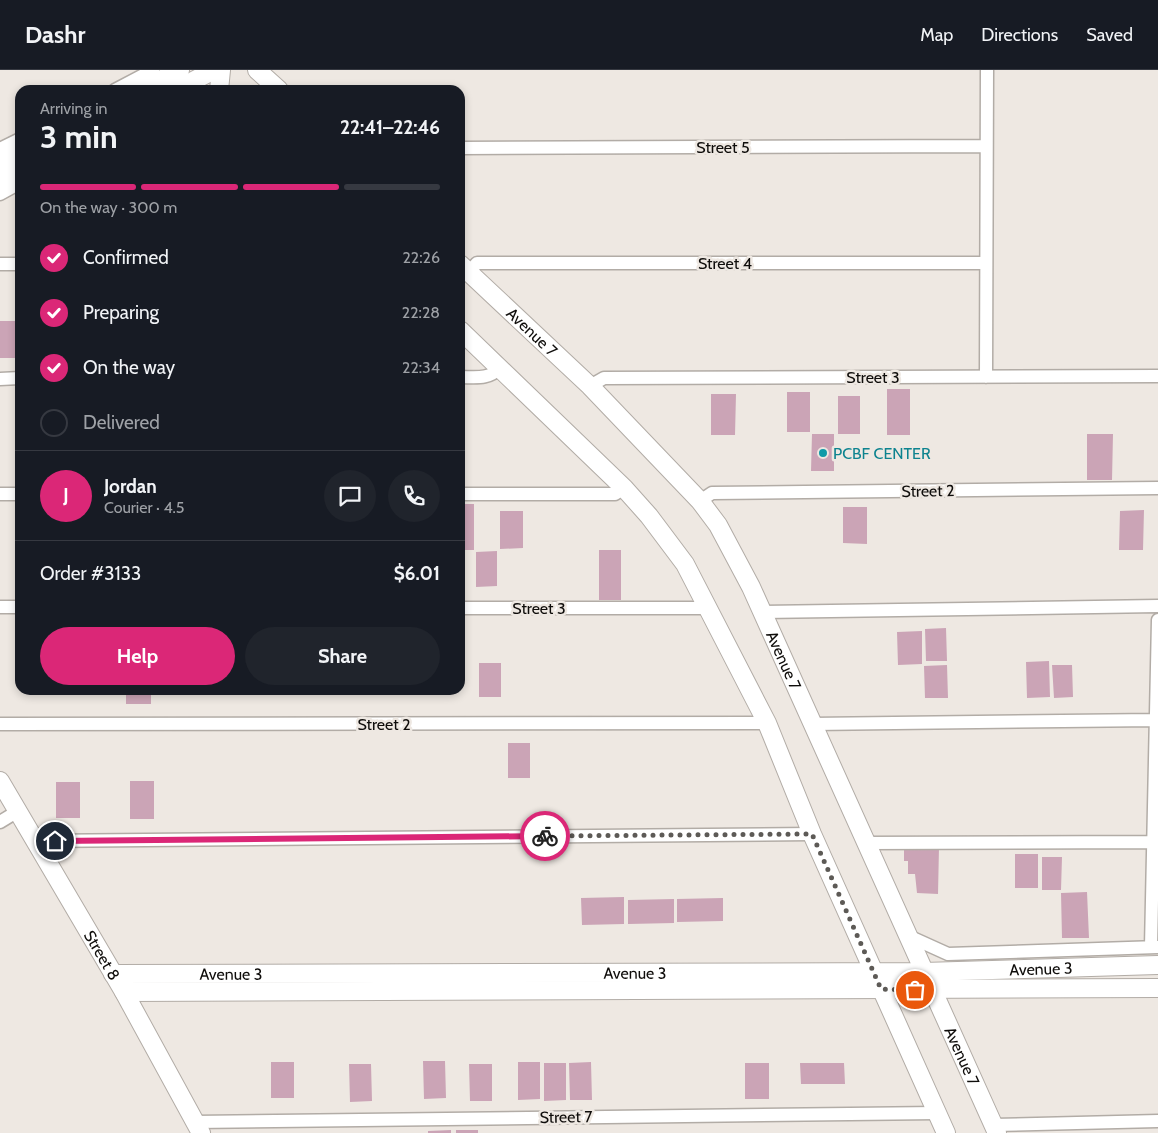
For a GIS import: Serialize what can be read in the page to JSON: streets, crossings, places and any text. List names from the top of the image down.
{
  "streets": {
    "main road": ["Avenue 7", "Street 8", "Avenue 3"],
    "street": [
      "Street 5",
      "Street 4",
      "Street 3",
      "Street 2",
      "Street 7"
    ]
  },
  "crossings": [
    ["Avenue 7", "Street 3"],
    ["Avenue 7", "Street 2"],
    ["Avenue 7", "Avenue 3"],
    ["Street 8", "Avenue 3"],
    ["Street 8", "Street 7"]
  ],
  "places": ["PCBF CENTER"],
  "page": {
    "header": "Dashr",
    "nav": ["Map", "Directions", "Saved"],
    "heading": ["3 min", "Arriving in", "22:41–22:46"],
    "panel": [
      "Jordan",
      "Courier · 4.5",
      "Order #3133",
      "$6.01"
    ],
    "bar": "On the way · 300 m",
    "list": [
      ["Confirmed", "22:26"],
      ["Preparing", "22:28"],
      ["On the way", "22:34"],
      "Delivered"
    ],
    "round": "J",
    "buttons": ["Help", "Share"]
  }
}
